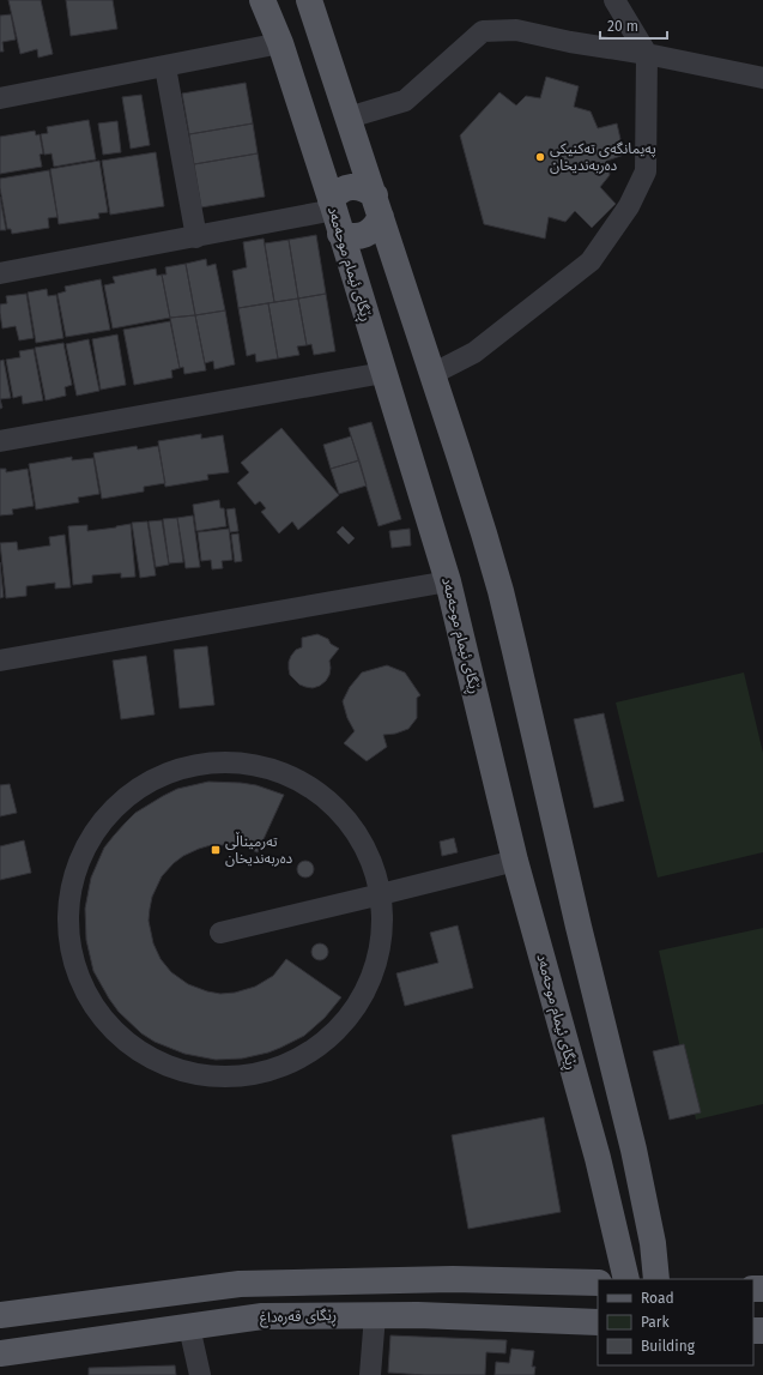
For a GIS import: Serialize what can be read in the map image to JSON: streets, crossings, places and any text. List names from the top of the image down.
{
  "streets": {
    "main road": ["ڕێگای ئیمام موحەمەد", "ڕێگای قەرەداغ"]
  },
  "places": {
    "other": ["په‌یمانگه‌ى ته‌كنیكى ده‌ربه‌ندیخان"],
    "transit": ["تەرمیناڵی دەربەندیخان"]
  },
  "legend": ["Road", "Park", "Building"],
  "scale_bar": "20 m"
}
